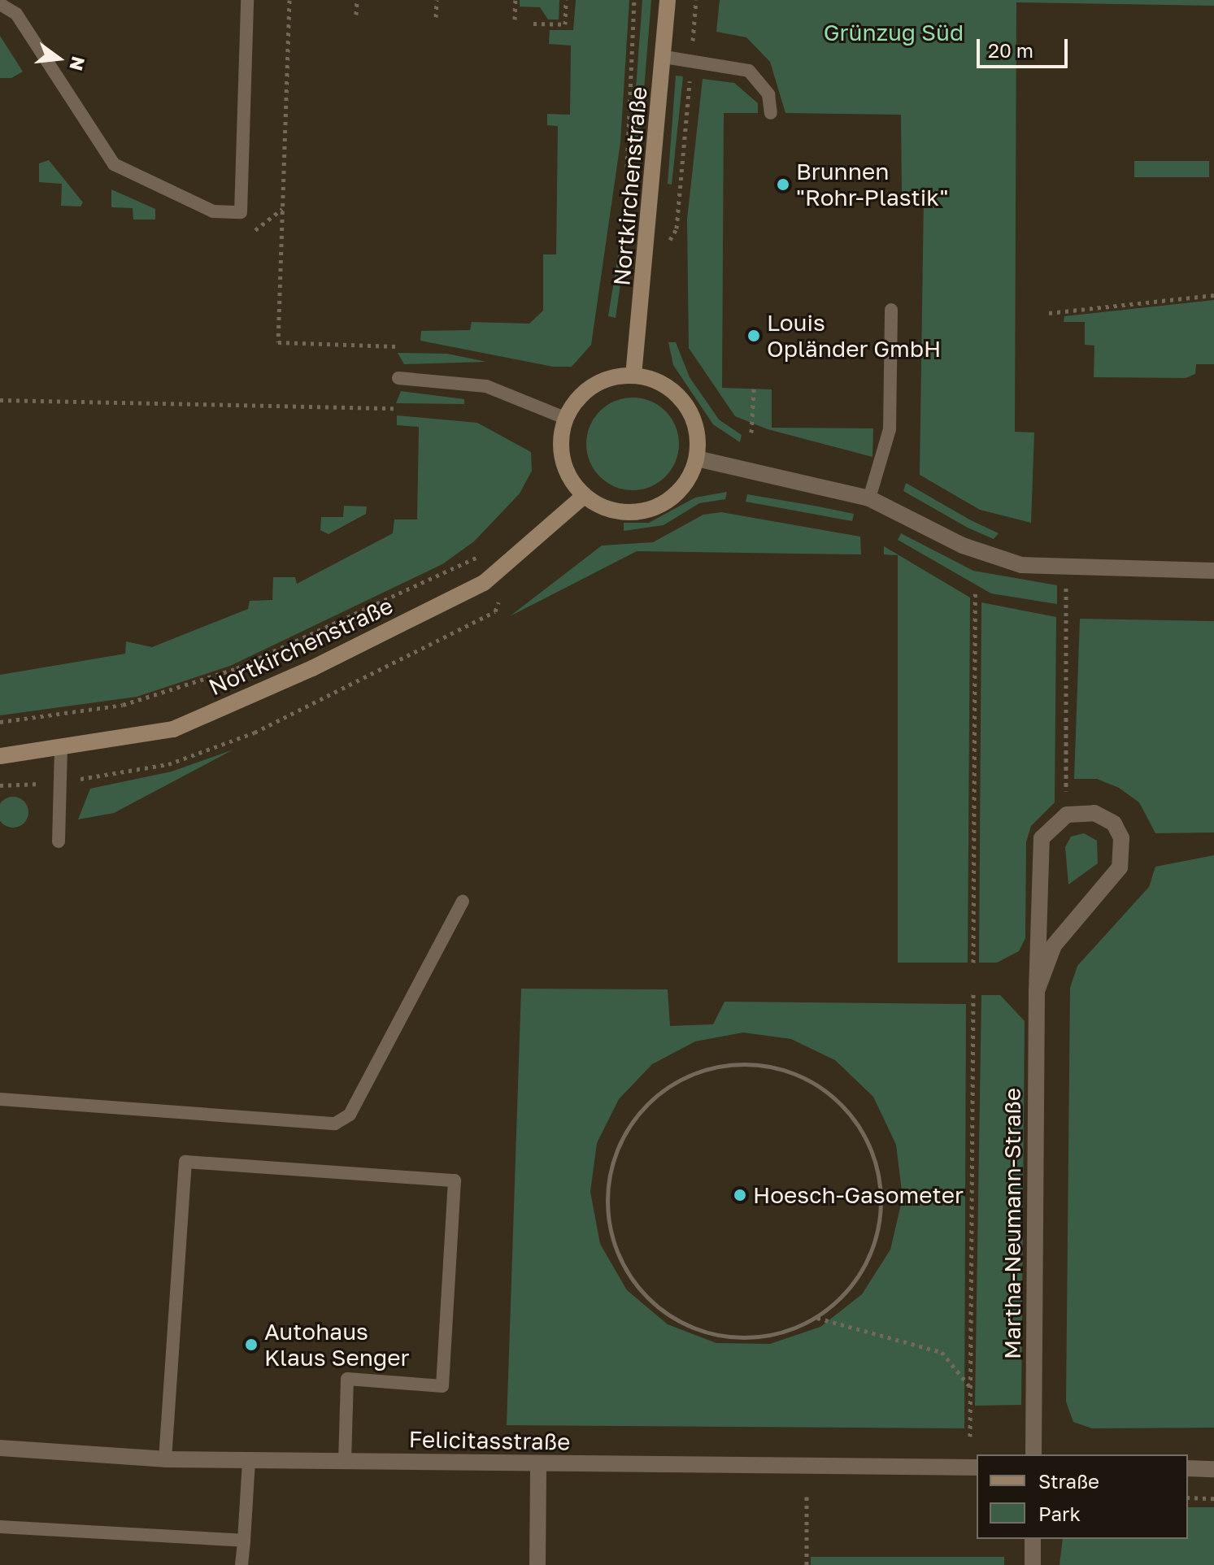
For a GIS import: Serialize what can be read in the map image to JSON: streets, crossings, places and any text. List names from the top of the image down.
{
  "streets": {
    "main road": ["Nortkirchenstraße"],
    "street": ["Martha-Neumann-Straße", "Felicitasstraße"]
  },
  "parks": ["Grünzug Süd"],
  "places": [
    "Brunnen \"Rohr-Plastik\"",
    "Louis Opländer GmbH",
    "Hoesch-Gasometer",
    "Autohaus Klaus Senger"
  ],
  "legend": ["Straße", "Park"],
  "scale_bar": "20 m",
  "north": "right"
}
